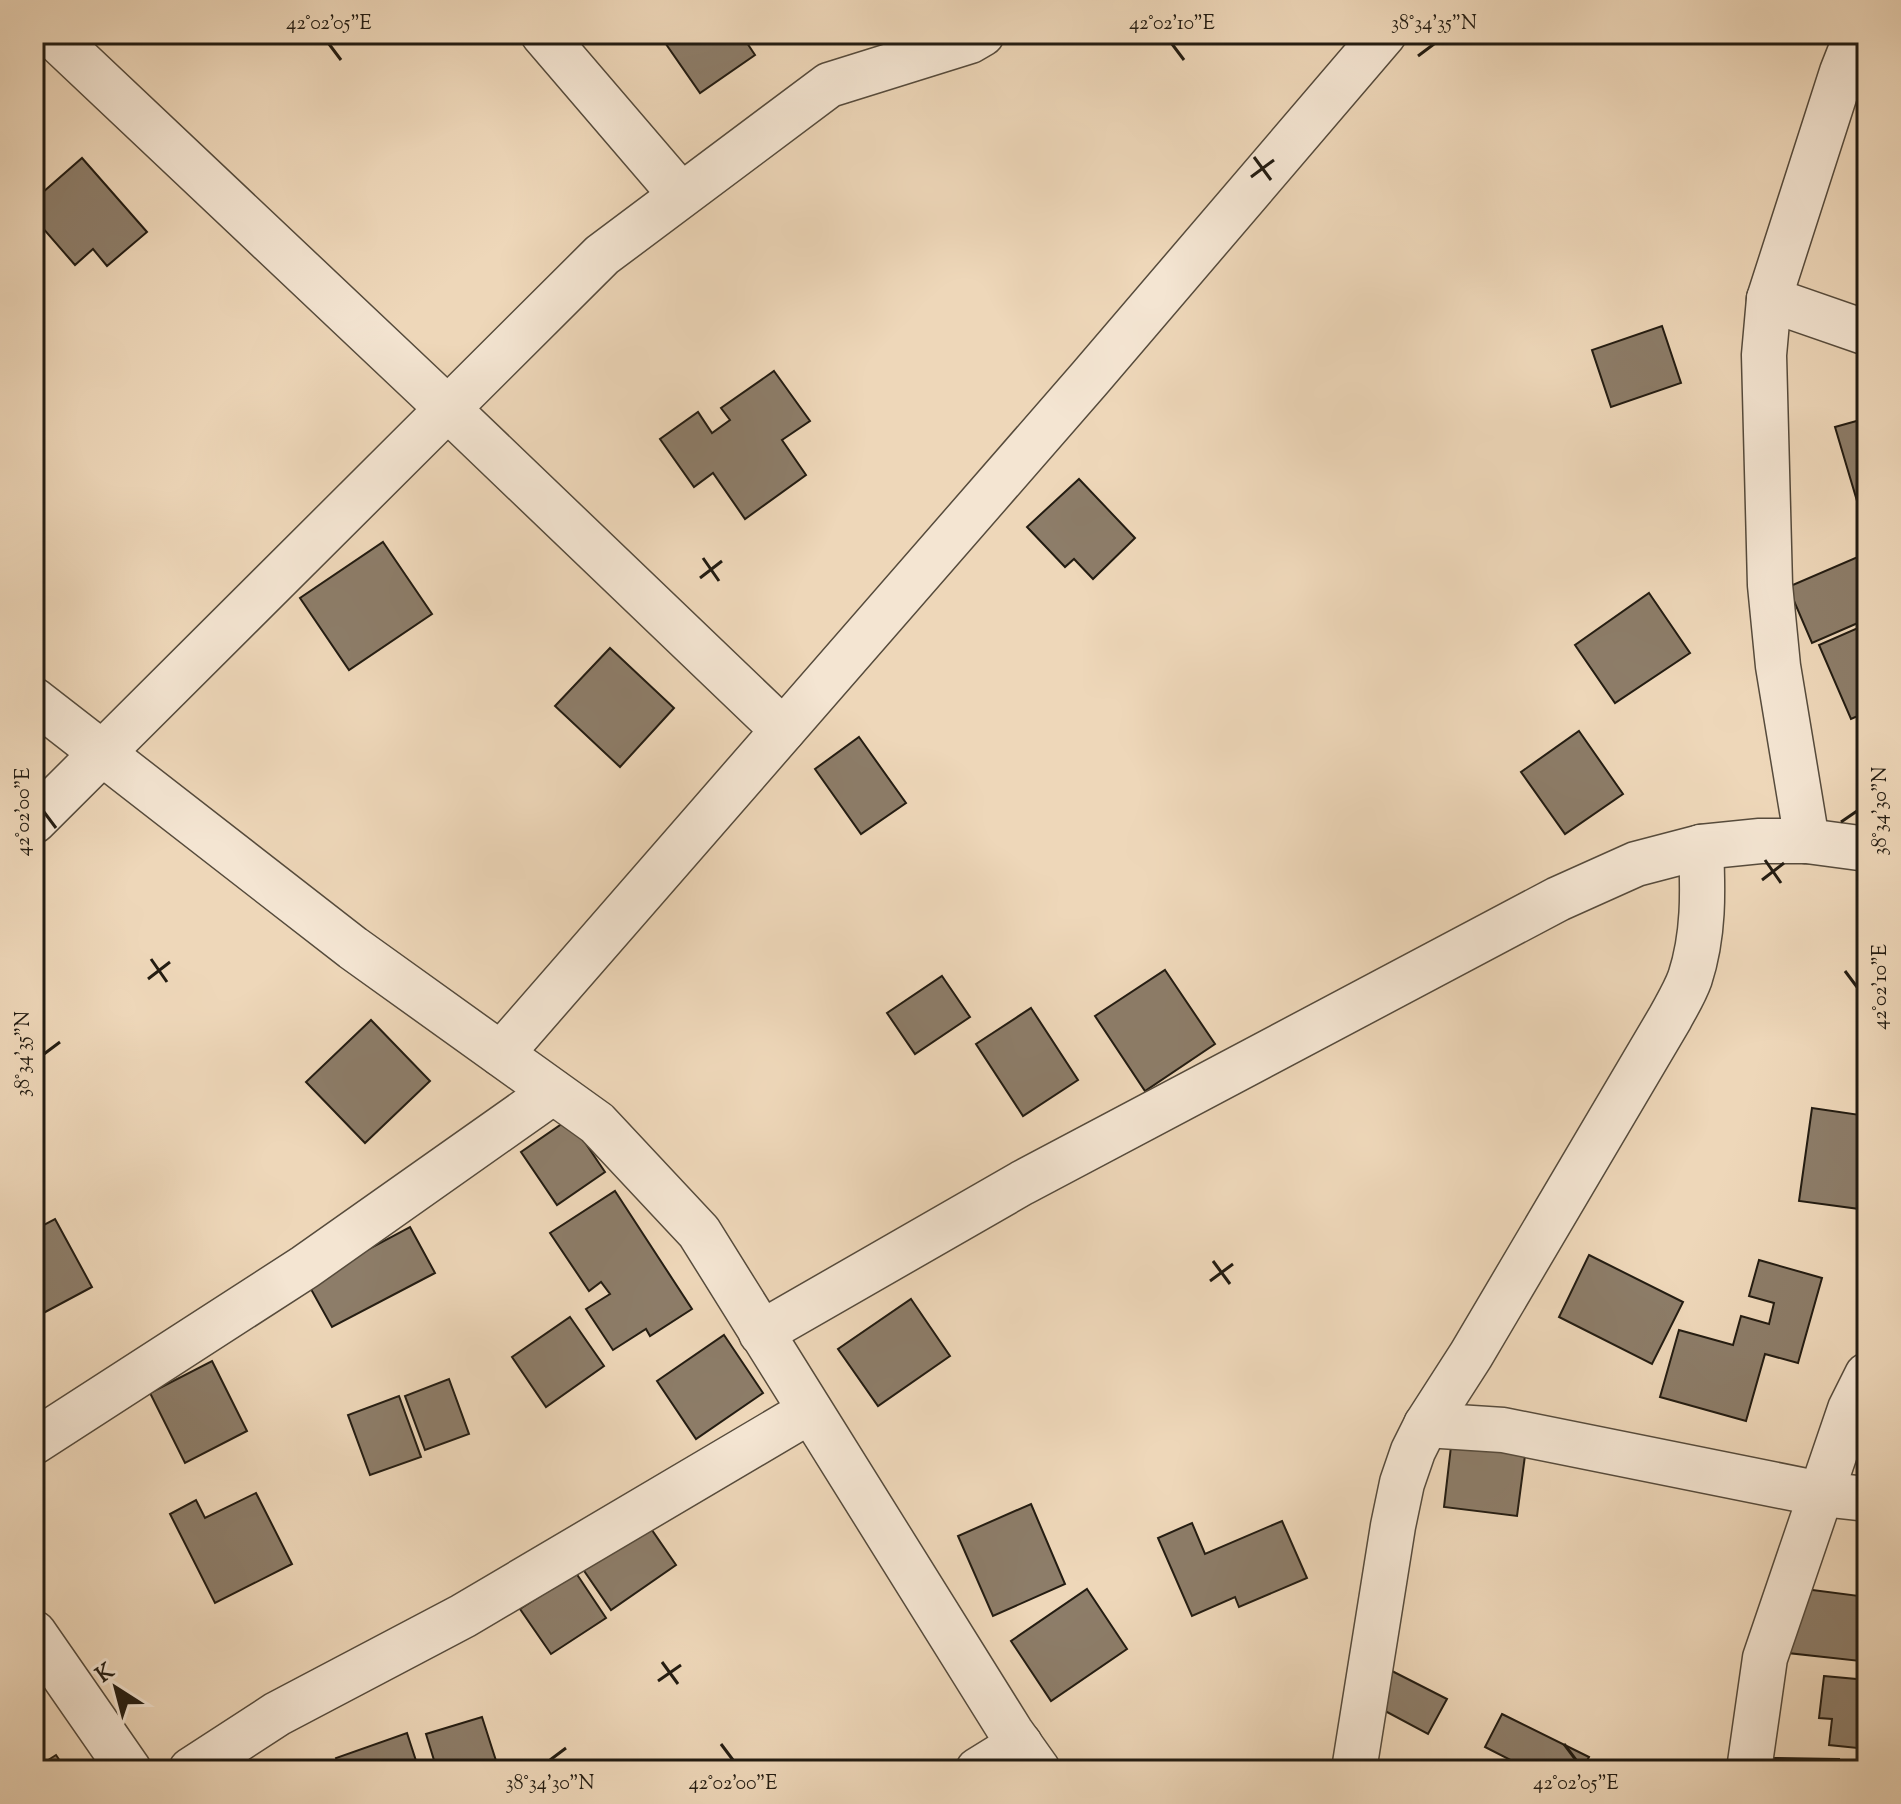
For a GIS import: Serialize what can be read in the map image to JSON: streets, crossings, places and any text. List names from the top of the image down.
{
  "north": "top left",
  "coordinates": [
    "42°02'05\"E",
    "42°02'10\"E",
    "38°34'35\"N",
    "38°34'30\"N",
    "42°02'00\"E"
  ]
}
